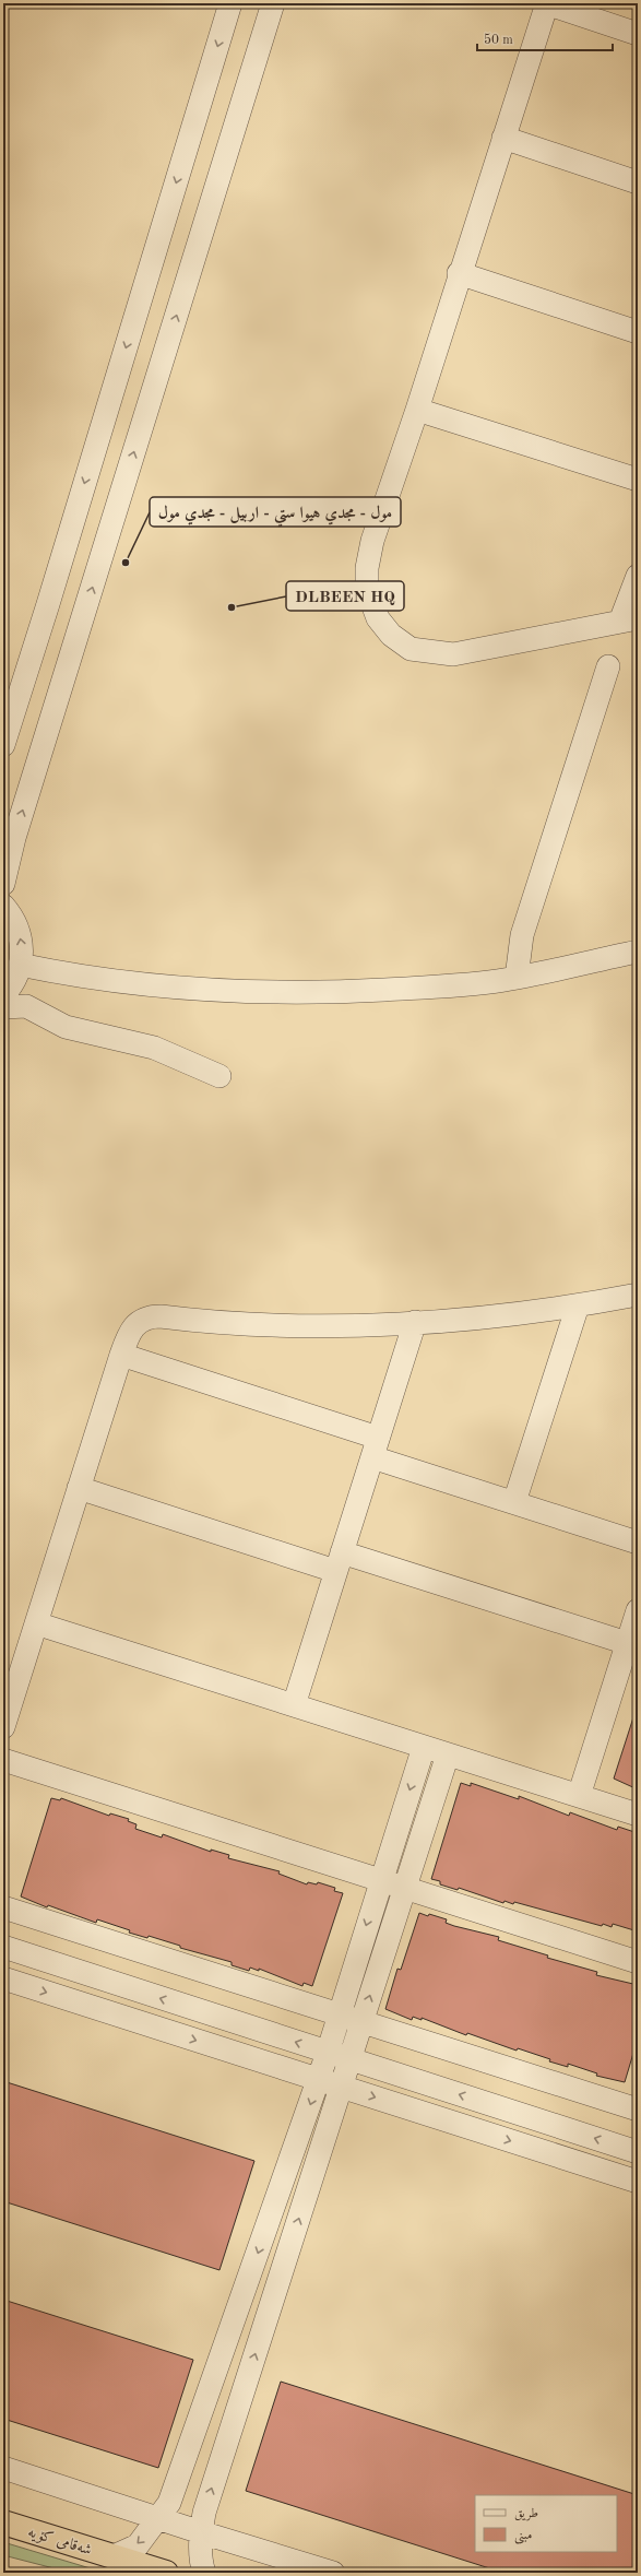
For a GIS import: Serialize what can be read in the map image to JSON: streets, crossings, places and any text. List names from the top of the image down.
{
  "streets": {
    "highway": ["شەقامی کۆیە"]
  },
  "places": ["مول - مجدي هيوا ستي - اربيل - مجدي مول", "DLBEEN HQ"],
  "legend": ["طريق", "مبنى"],
  "scale_bar": "50 m"
}
